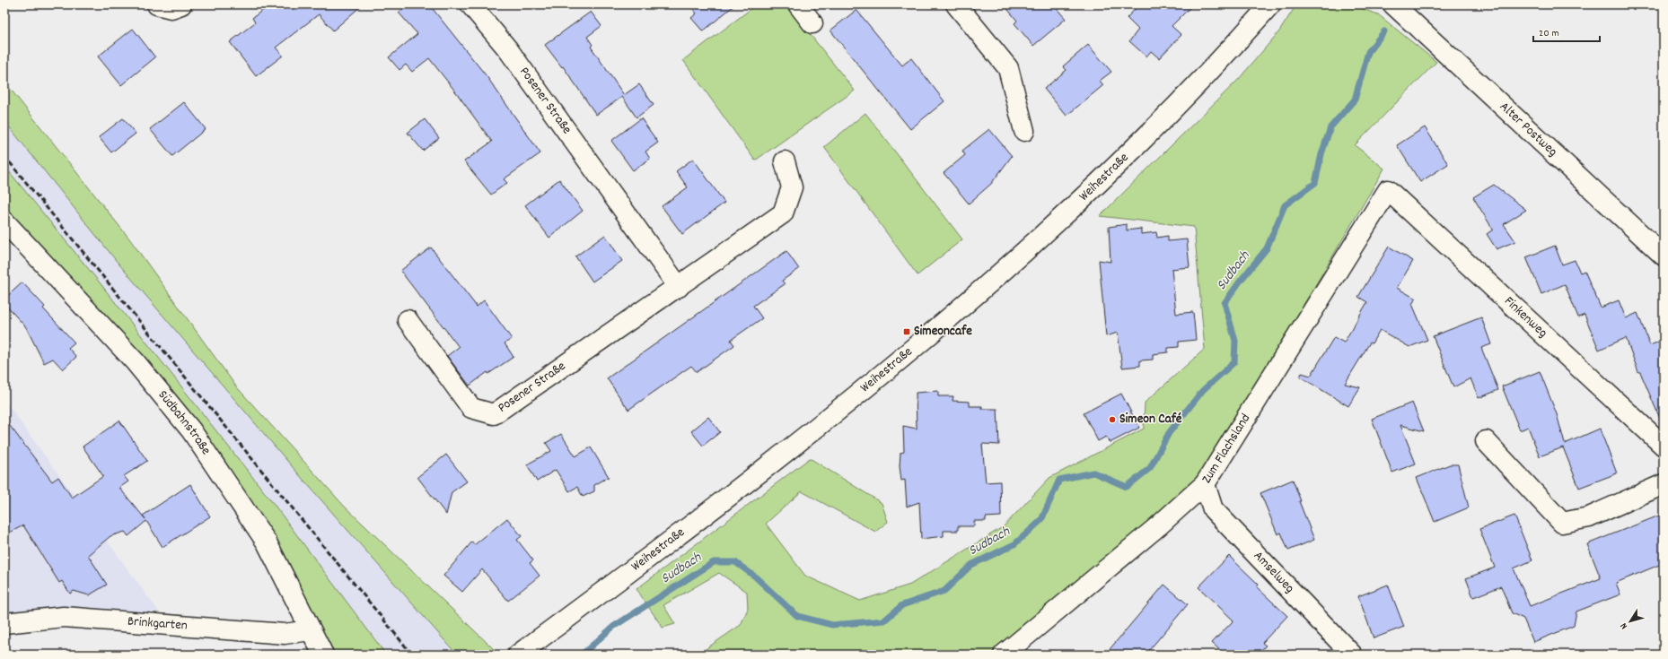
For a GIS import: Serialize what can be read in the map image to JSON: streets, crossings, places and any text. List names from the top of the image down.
{
  "streets": {
    "street": [
      "Posener Straße",
      "Alter Postweg",
      "Weihestraße",
      "Finkenweg",
      "Südbahnstraße",
      "Zum Flachsland",
      "Amselweg",
      "Brinkgarten"
    ]
  },
  "crossings": [
    ["Finkenweg", "Zum Flachsland"],
    ["Südbahnstraße", "Brinkgarten"],
    ["Zum Flachsland", "Amselweg"]
  ],
  "water": ["Sudbach"],
  "places": {
    "transit": ["Simeoncafe"],
    "other": ["Simeon Café"]
  },
  "scale_bar": "20 m",
  "north": "bottom left"
}
